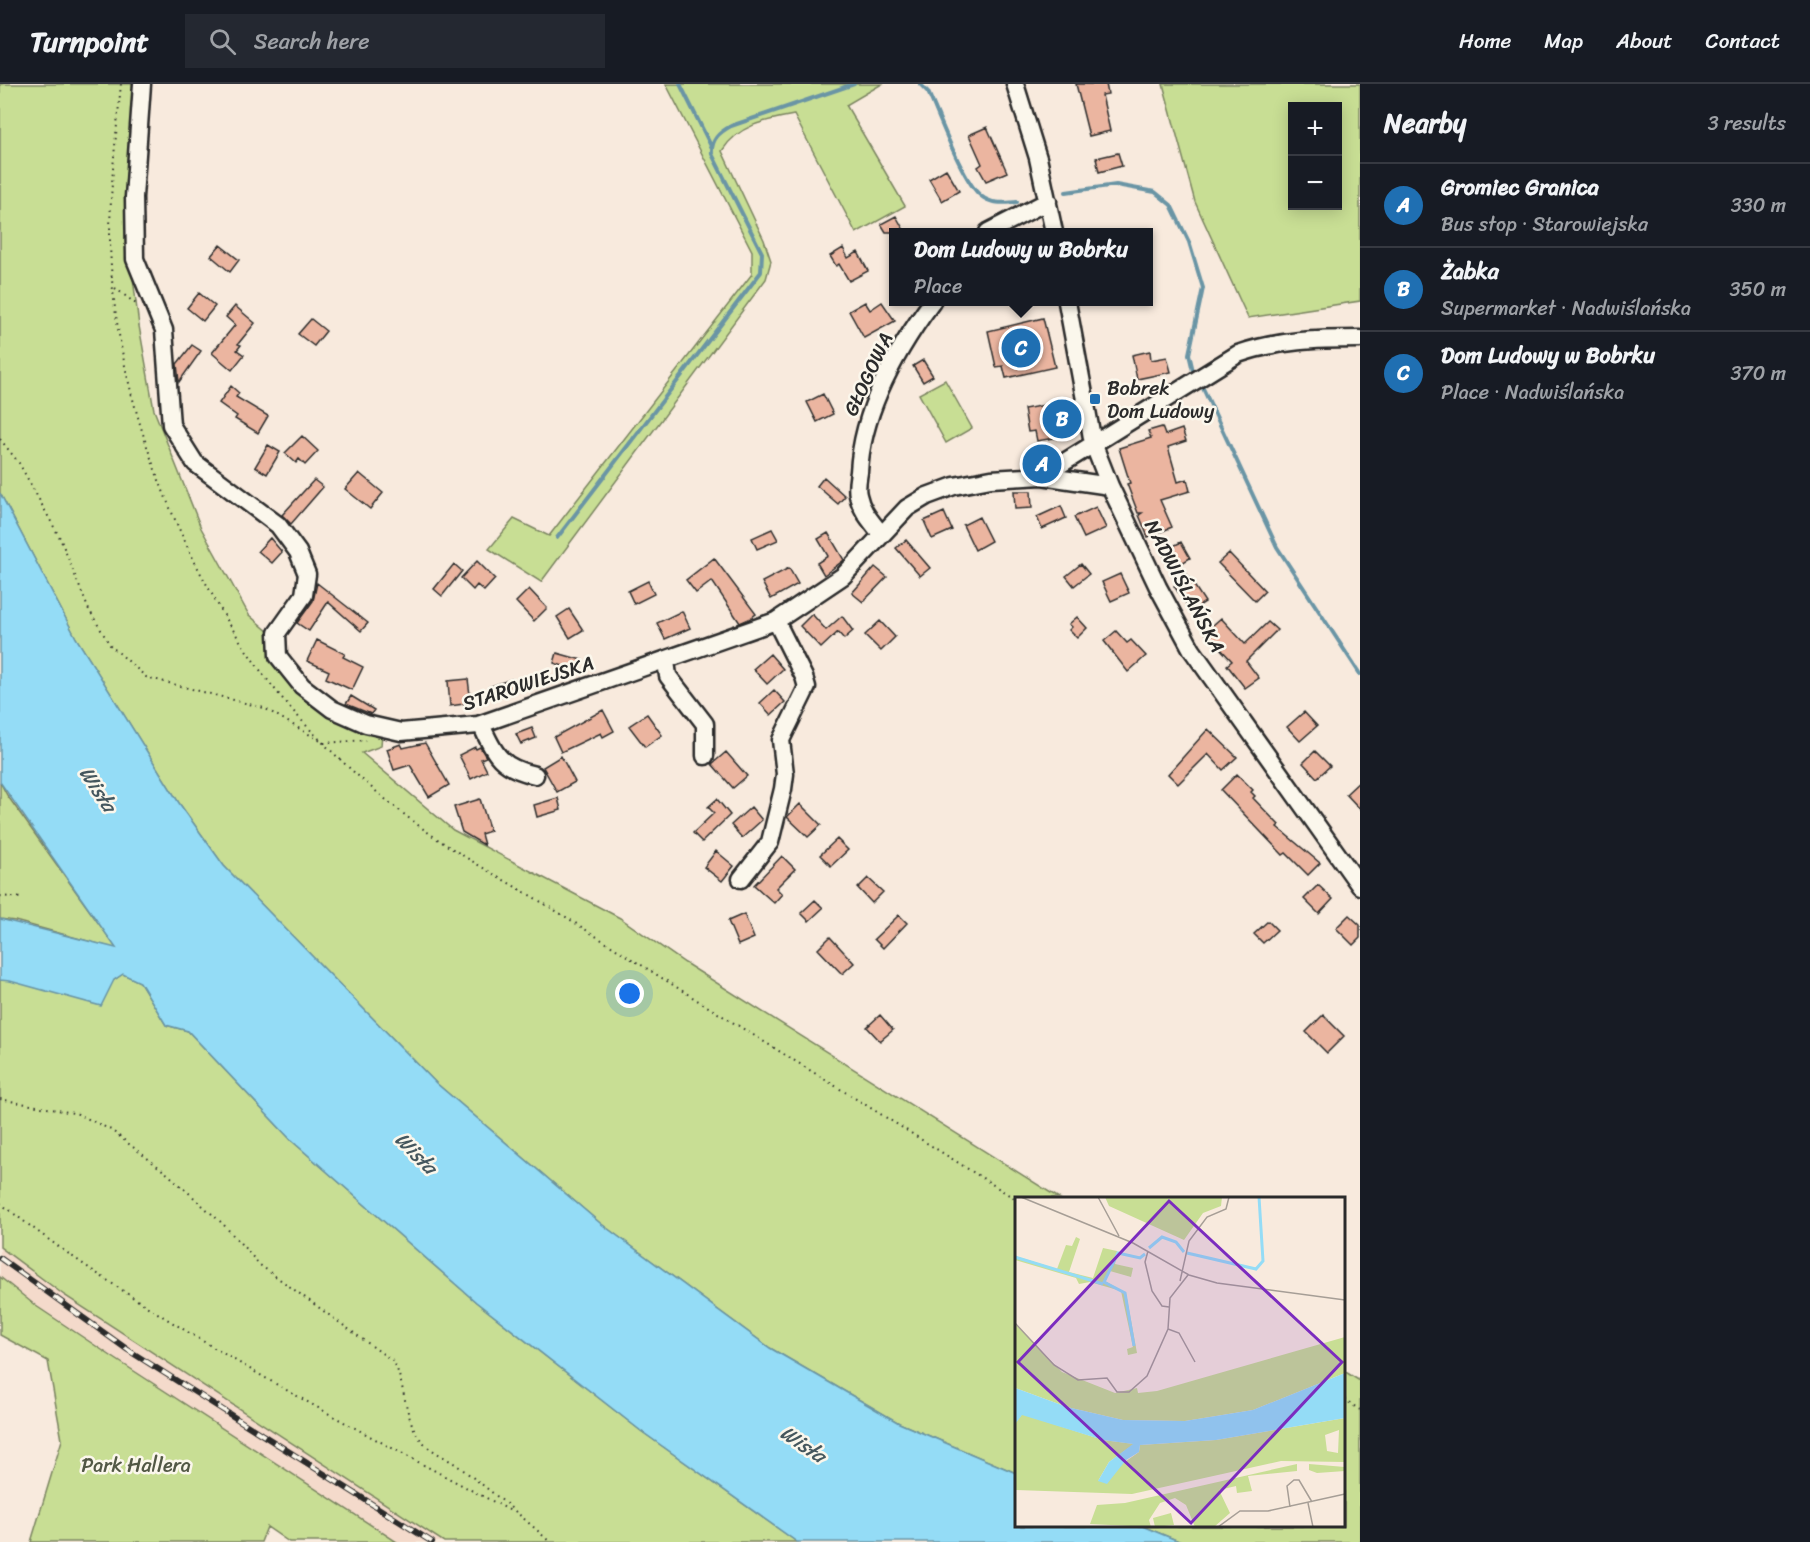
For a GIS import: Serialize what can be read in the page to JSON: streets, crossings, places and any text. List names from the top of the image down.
{
  "streets": {
    "street": ["GŁOGOWA", "NADWIŚLAŃSKA", "STAROWIEJSKA"]
  },
  "crossings": [
    ["GŁOGOWA", "STAROWIEJSKA"],
    ["NADWIŚLAŃSKA", "STAROWIEJSKA"]
  ],
  "water": ["Wisła"],
  "parks": ["Park Hallera"],
  "places": {
    "transit": ["Bobrek Dom Ludowy"]
  },
  "page": {
    "header": "Turnpoint",
    "search": "Search here",
    "nav": [
      "Home",
      "Map",
      "About",
      "Contact"
    ],
    "heading": ["Nearby", "3 results"],
    "map_buttons": ["+", "−"],
    "list": [
      {
        "mark": "A",
        "name": "Gromiec Granica",
        "note": "Bus stop · Starowiejska",
        "value": "330 m"
      },
      {
        "mark": "B",
        "name": "Żabka",
        "note": "Supermarket · Nadwiślańska",
        "value": "350 m"
      },
      {
        "mark": "C",
        "name": "Dom Ludowy w Bobrku",
        "note": "Place · Nadwiślańska",
        "value": "370 m"
      }
    ],
    "popup": ["Dom Ludowy w Bobrku", "Place"],
    "pins": ["C", "B", "A"]
  }
}
